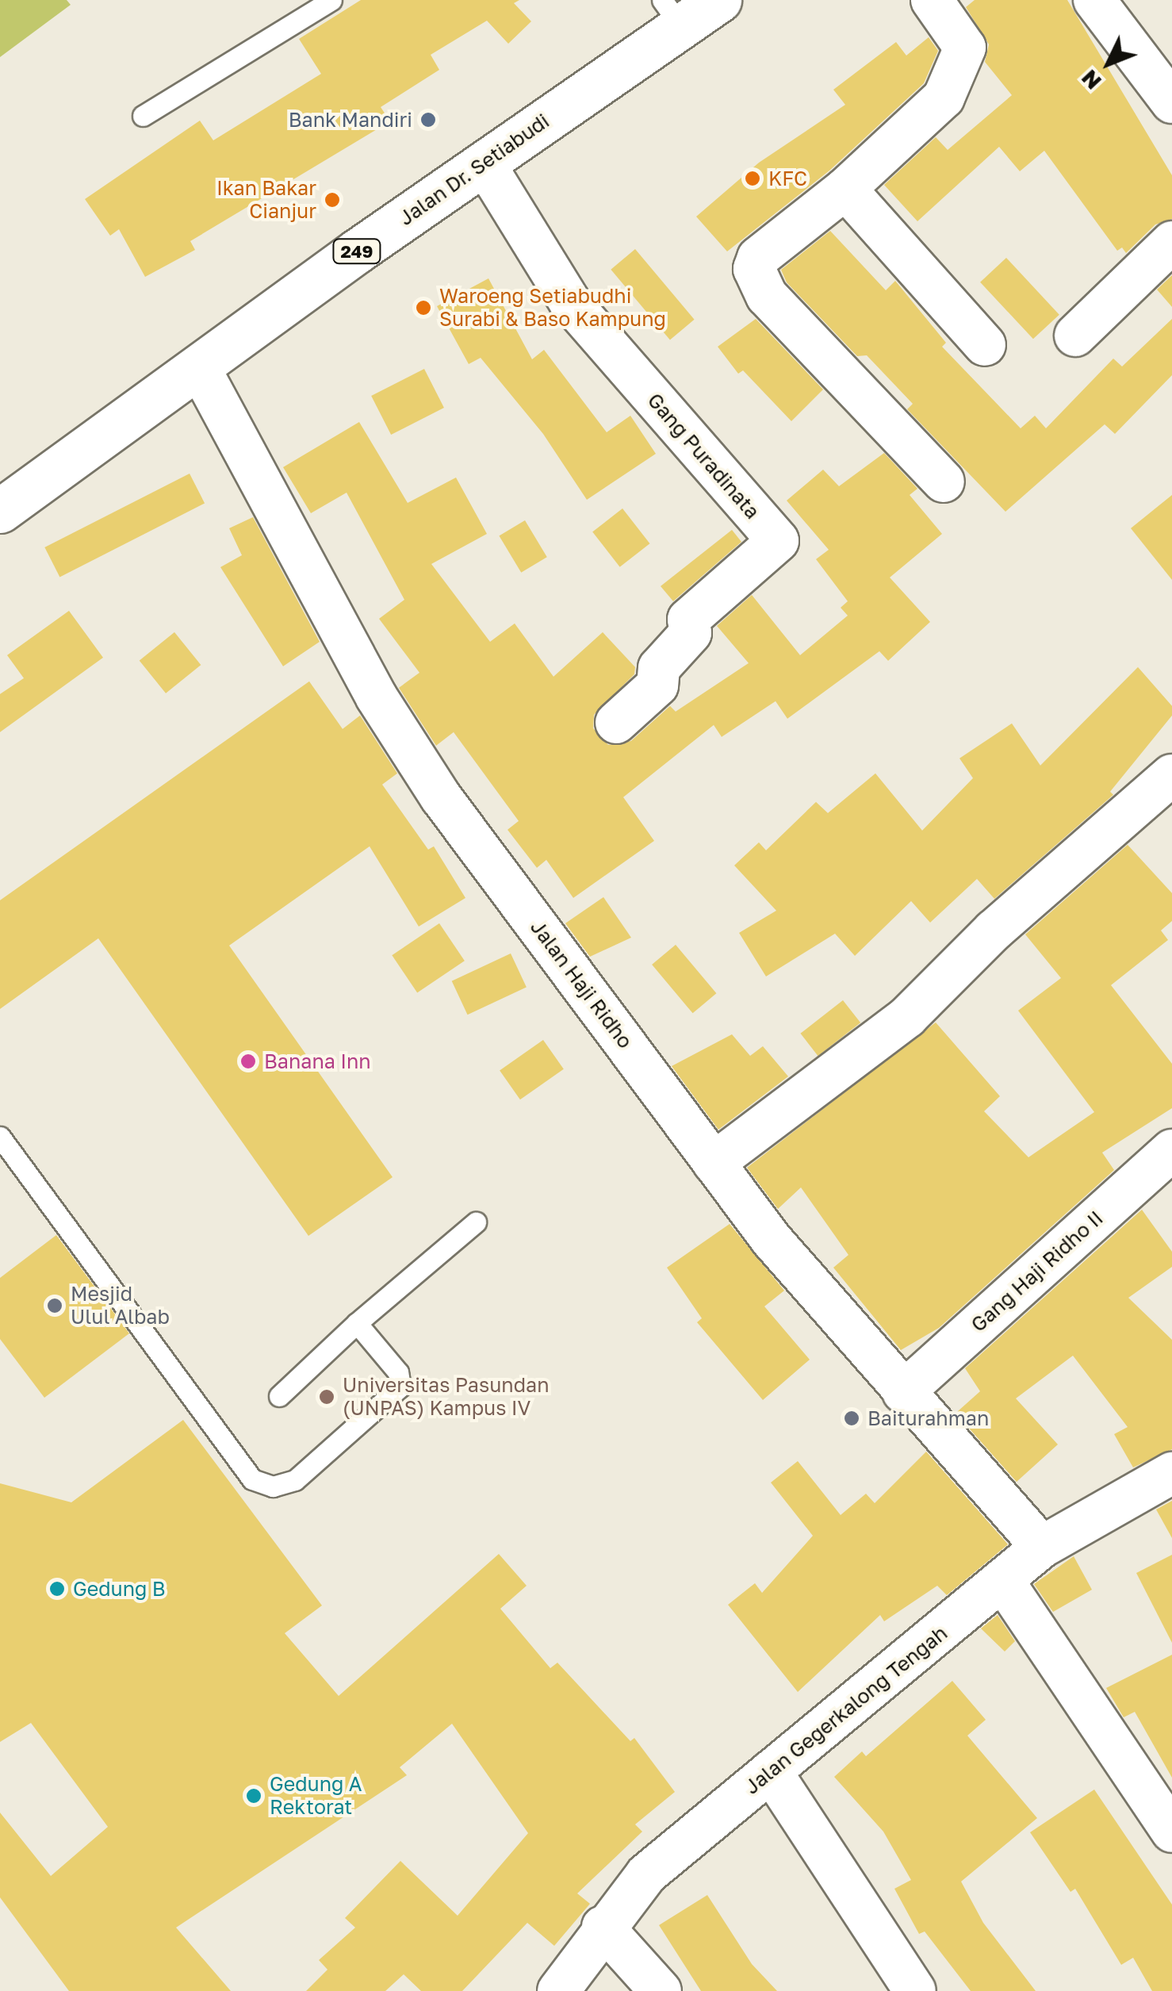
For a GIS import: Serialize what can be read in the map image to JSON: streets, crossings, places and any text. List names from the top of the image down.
{
  "streets": {
    "main road": ["Jalan Dr. Setiabudi", "249"],
    "street": [
      "Gang Puradinata",
      "Jalan Haji Ridho",
      "Gang Haji Ridho II",
      "Jalan Gegerkalong Tengah"
    ]
  },
  "crossings": [
    ["Jalan Dr. Setiabudi", "Gang Puradinata"],
    ["Jalan Dr. Setiabudi", "Jalan Haji Ridho"],
    ["Jalan Haji Ridho", "Gang Haji Ridho II"],
    ["Jalan Haji Ridho", "Jalan Gegerkalong Tengah"]
  ],
  "places": [
    "Bank Mandiri",
    "KFC",
    "Ikan Bakar Cianjur",
    "Waroeng Setiabudhi Surabi & Baso Kampung",
    "Banana Inn",
    "Mesjid Ulul Albab",
    "Universitas Pasundan (UNPAS) Kampus IV",
    "Baiturahman",
    "Gedung B",
    "Gedung A Rektorat"
  ],
  "north": "bottom left"
}
